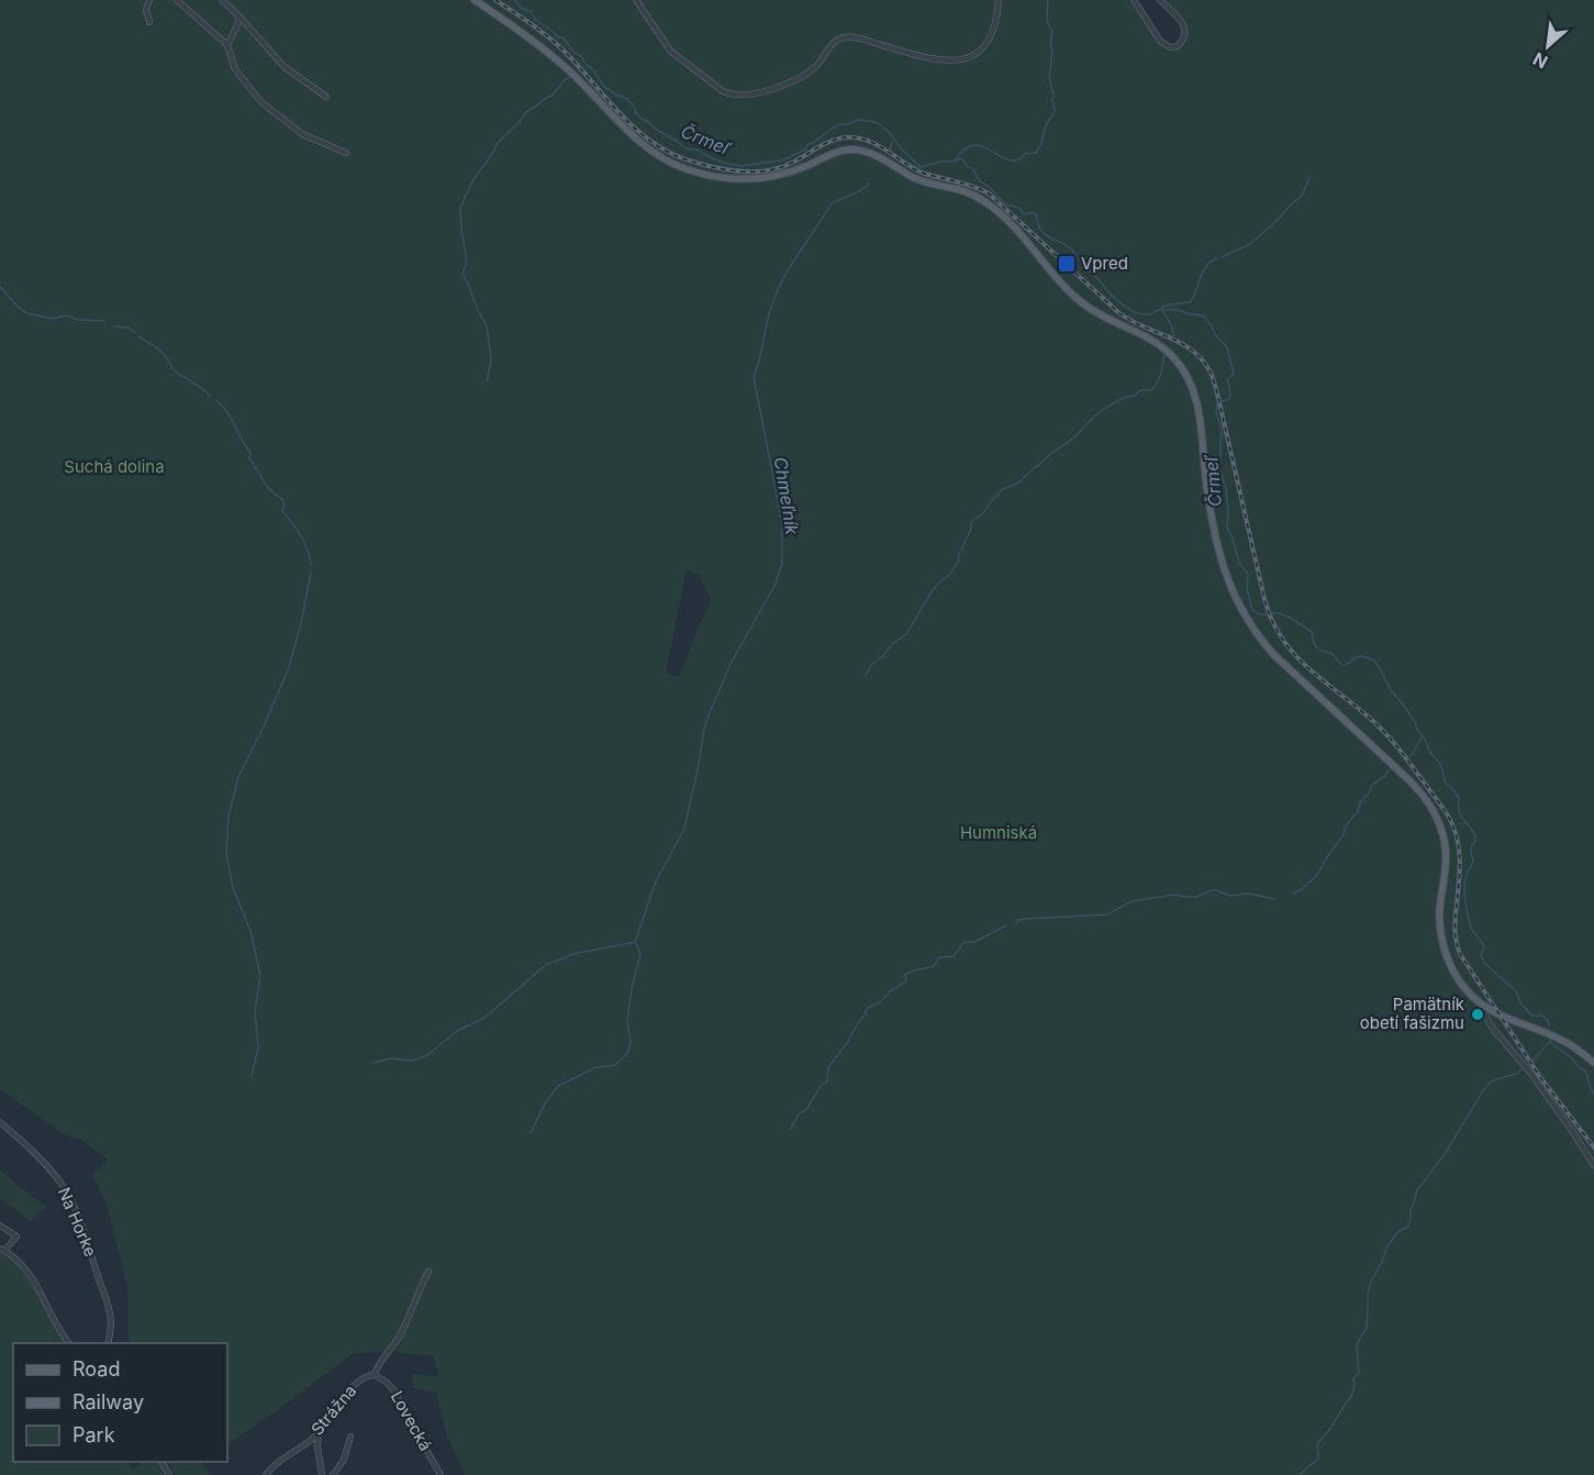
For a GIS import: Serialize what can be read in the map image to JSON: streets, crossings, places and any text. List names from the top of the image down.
{
  "streets": {
    "street": ["Na Horke", "Strážna", "Lovecká"]
  },
  "crossings": [
    ["Strážna", "Lovecká"]
  ],
  "water": ["Črmeľ", "Chmeľník"],
  "parks": ["Suchá dolina", "Humniská"],
  "places": {
    "transit": ["Vpred"],
    "other": ["Pamätník obetí fašizmu"]
  },
  "legend": ["Road", "Railway", "Park"],
  "north": "bottom left"
}
